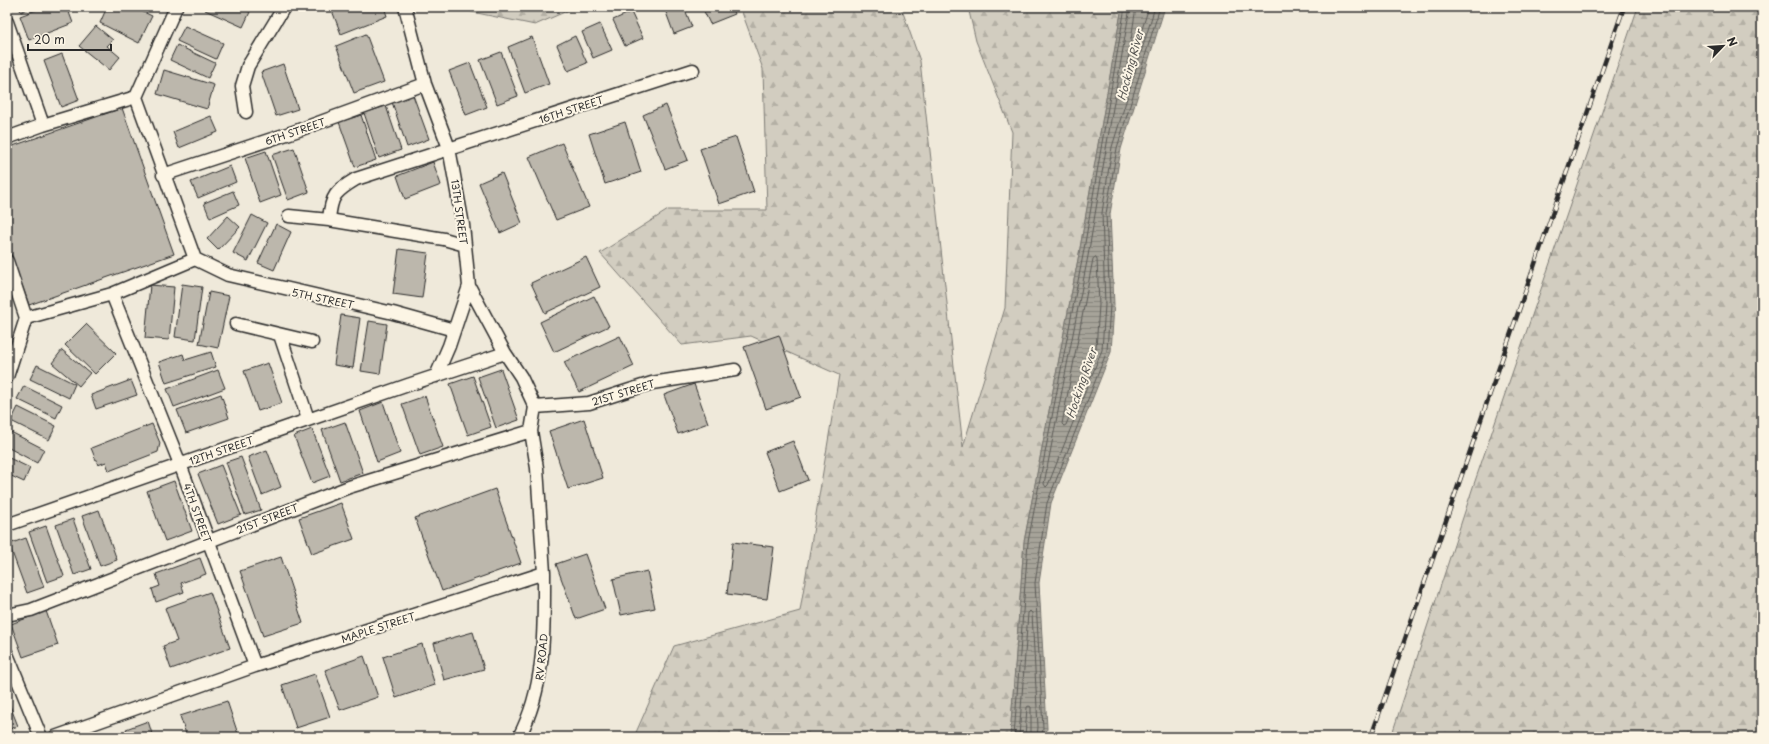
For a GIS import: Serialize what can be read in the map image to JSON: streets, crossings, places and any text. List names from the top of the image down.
{
  "streets": {
    "lane": [
      "16TH STREET",
      "6TH STREET",
      "13TH STREET",
      "5TH STREET",
      "21ST STREET",
      "12TH STREET",
      "4TH STREET",
      "MAPLE STREET",
      "RV ROAD"
    ]
  },
  "crossings": [
    ["16TH STREET", "13TH STREET"],
    ["6TH STREET", "13TH STREET"],
    ["13TH STREET", "21ST STREET"],
    ["13TH STREET", "12TH STREET"],
    ["21ST STREET", "4TH STREET"],
    ["12TH STREET", "4TH STREET"],
    ["4TH STREET", "MAPLE STREET"],
    ["MAPLE STREET", "RV ROAD"]
  ],
  "water": ["Hocking River"],
  "scale_bar": "20 m",
  "north": "top right"
}
